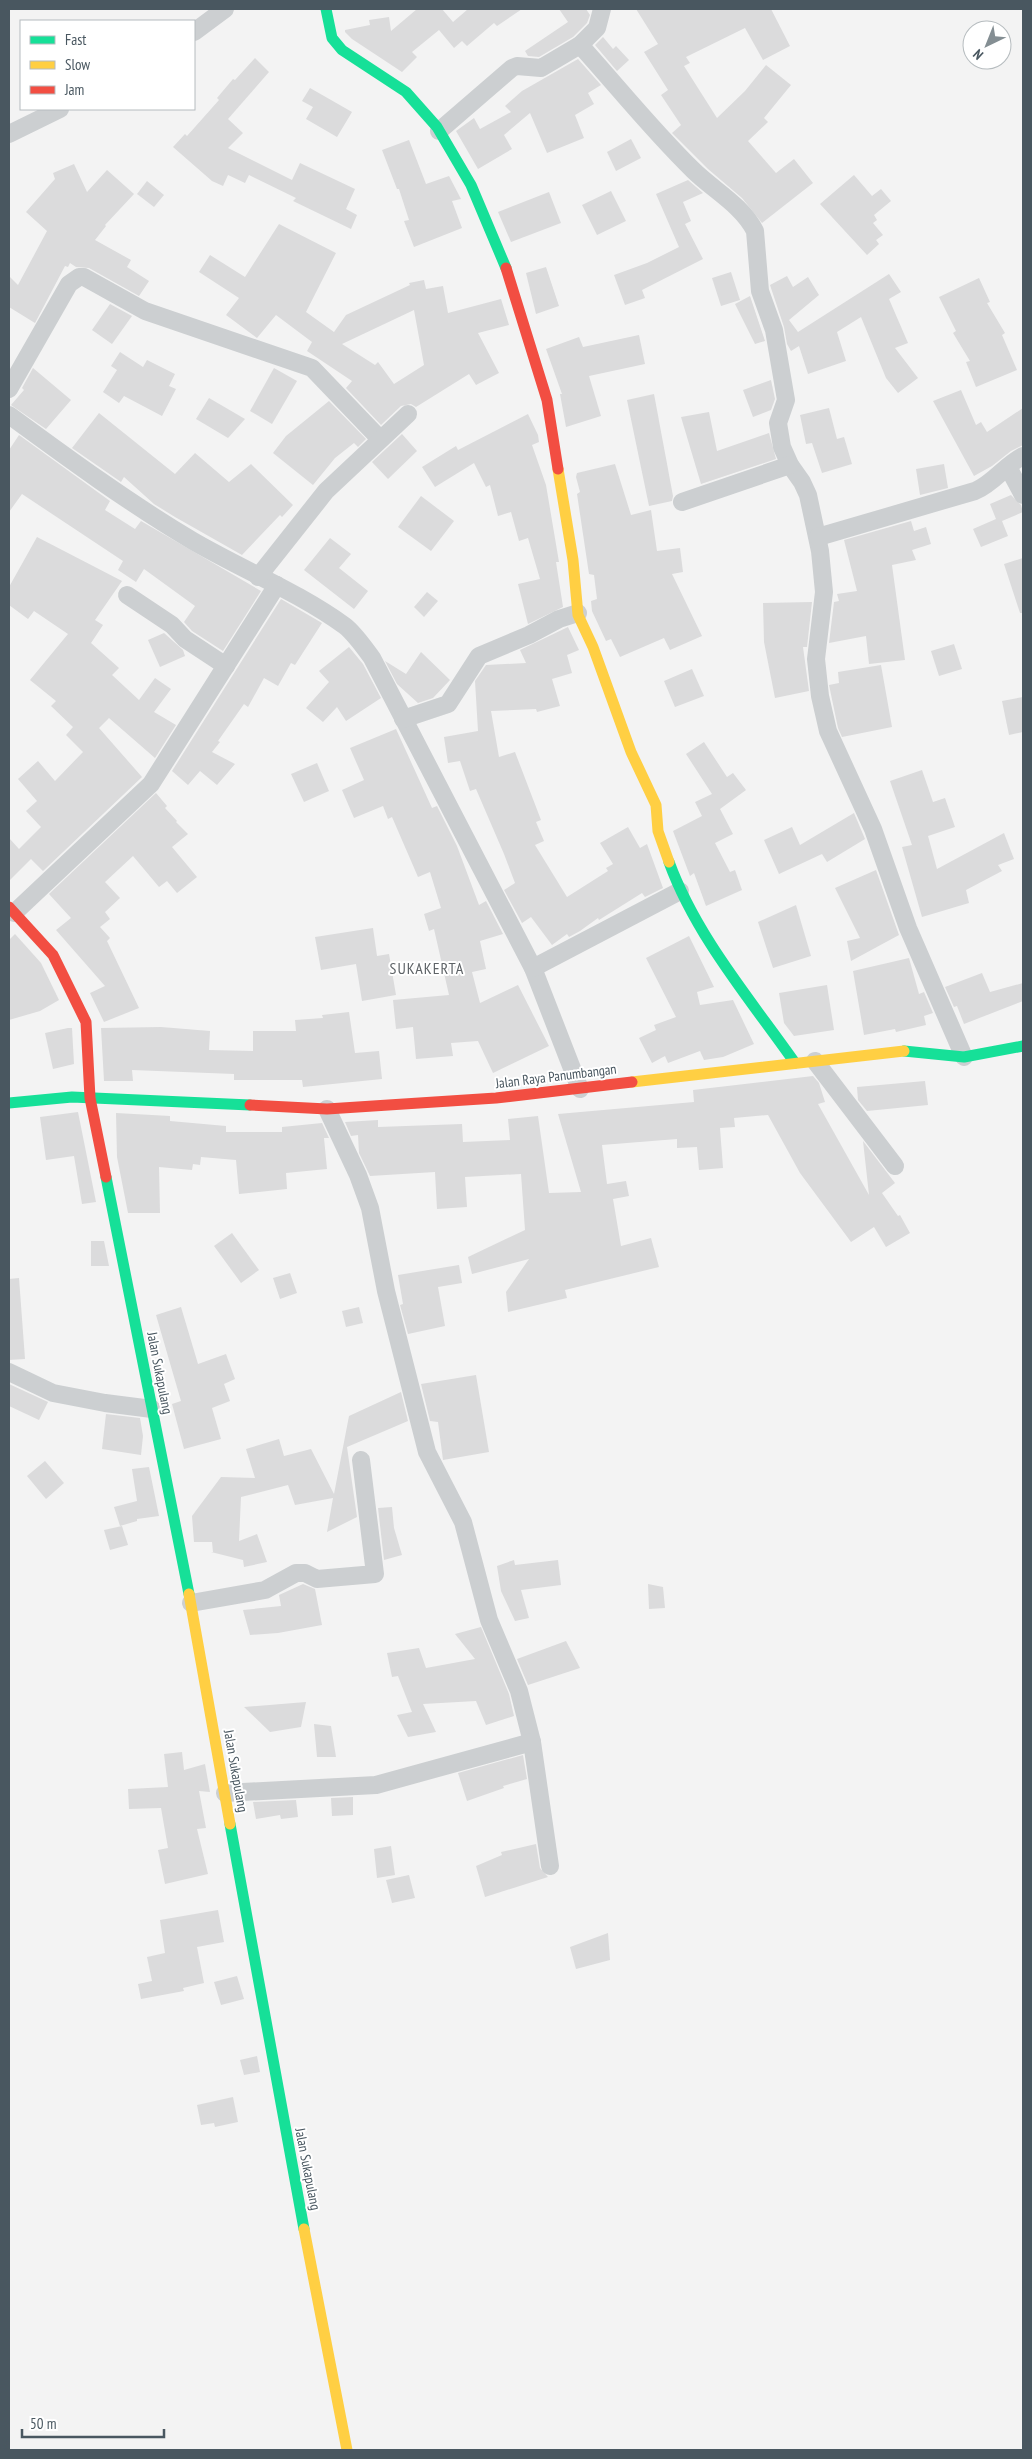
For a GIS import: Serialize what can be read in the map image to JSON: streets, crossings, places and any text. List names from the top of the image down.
{
  "streets": {
    "street": ["Jalan Raya Panumbangan", "Jalan Sukapulang"]
  },
  "crossings": [
    ["Jalan Raya Panumbangan", "Jalan Sukapulang"]
  ],
  "districts": ["SUKAKERTA"],
  "legend": ["Fast", "Slow", "Jam"],
  "scale_bar": "50 m",
  "north": "bottom left"
}
